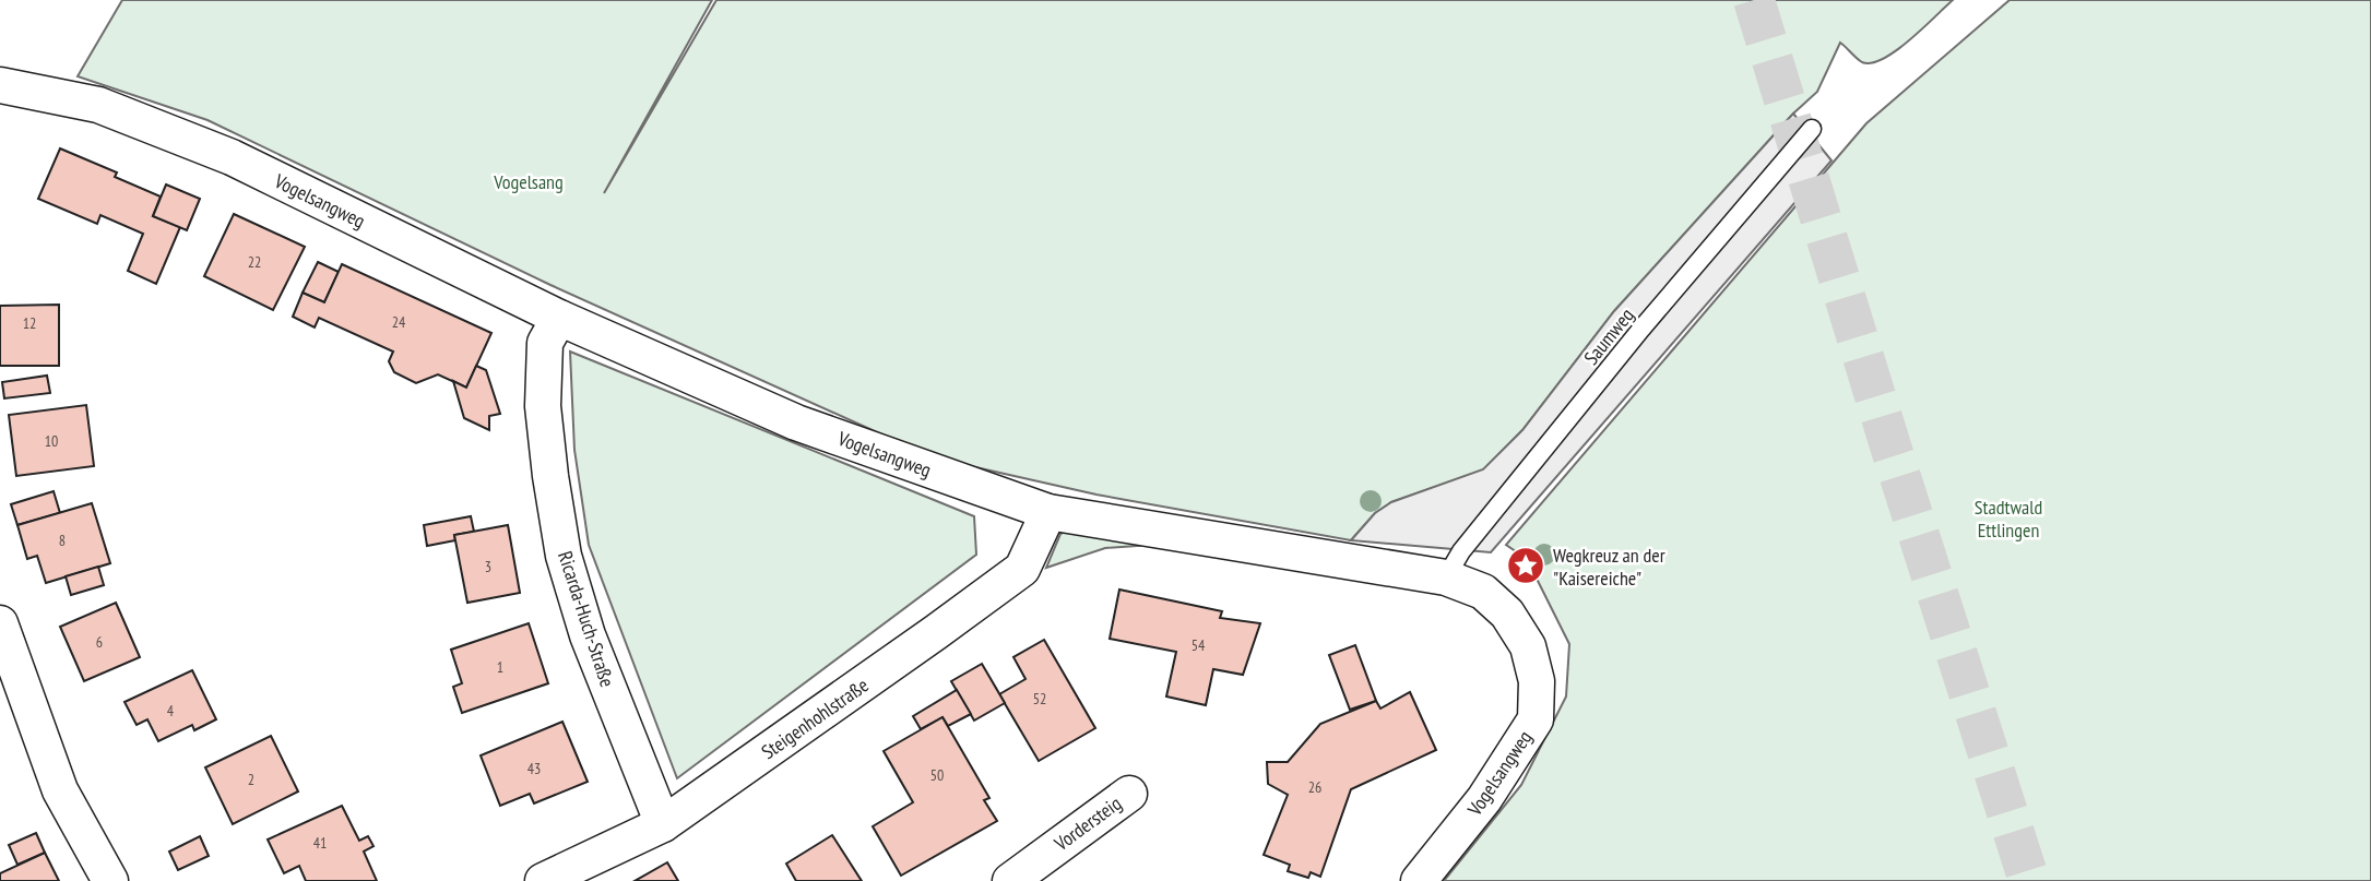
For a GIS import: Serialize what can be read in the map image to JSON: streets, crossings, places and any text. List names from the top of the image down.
{
  "streets": {
    "street": [
      "Vogelsangweg",
      "Ricarda-Huch-Straße",
      "Steigenhohlstraße",
      "Vordersteig"
    ],
    "lane": ["Saumweg"]
  },
  "crossings": [
    ["Vogelsangweg", "Saumweg"],
    ["Vogelsangweg", "Ricarda-Huch-Straße"],
    ["Vogelsangweg", "Steigenhohlstraße"],
    ["Ricarda-Huch-Straße", "Steigenhohlstraße"]
  ],
  "parks": ["Vogelsang", "Stadtwald Ettlingen"],
  "places": {
    "place": ["Wegkreuz an der \"Kaisereiche\""]
  },
  "house_numbers": [
    "22",
    "24",
    "12",
    "10",
    "8",
    "3",
    "6",
    "54",
    "1",
    "52",
    "4",
    "43",
    "50",
    "2",
    "26",
    "41"
  ]
}
